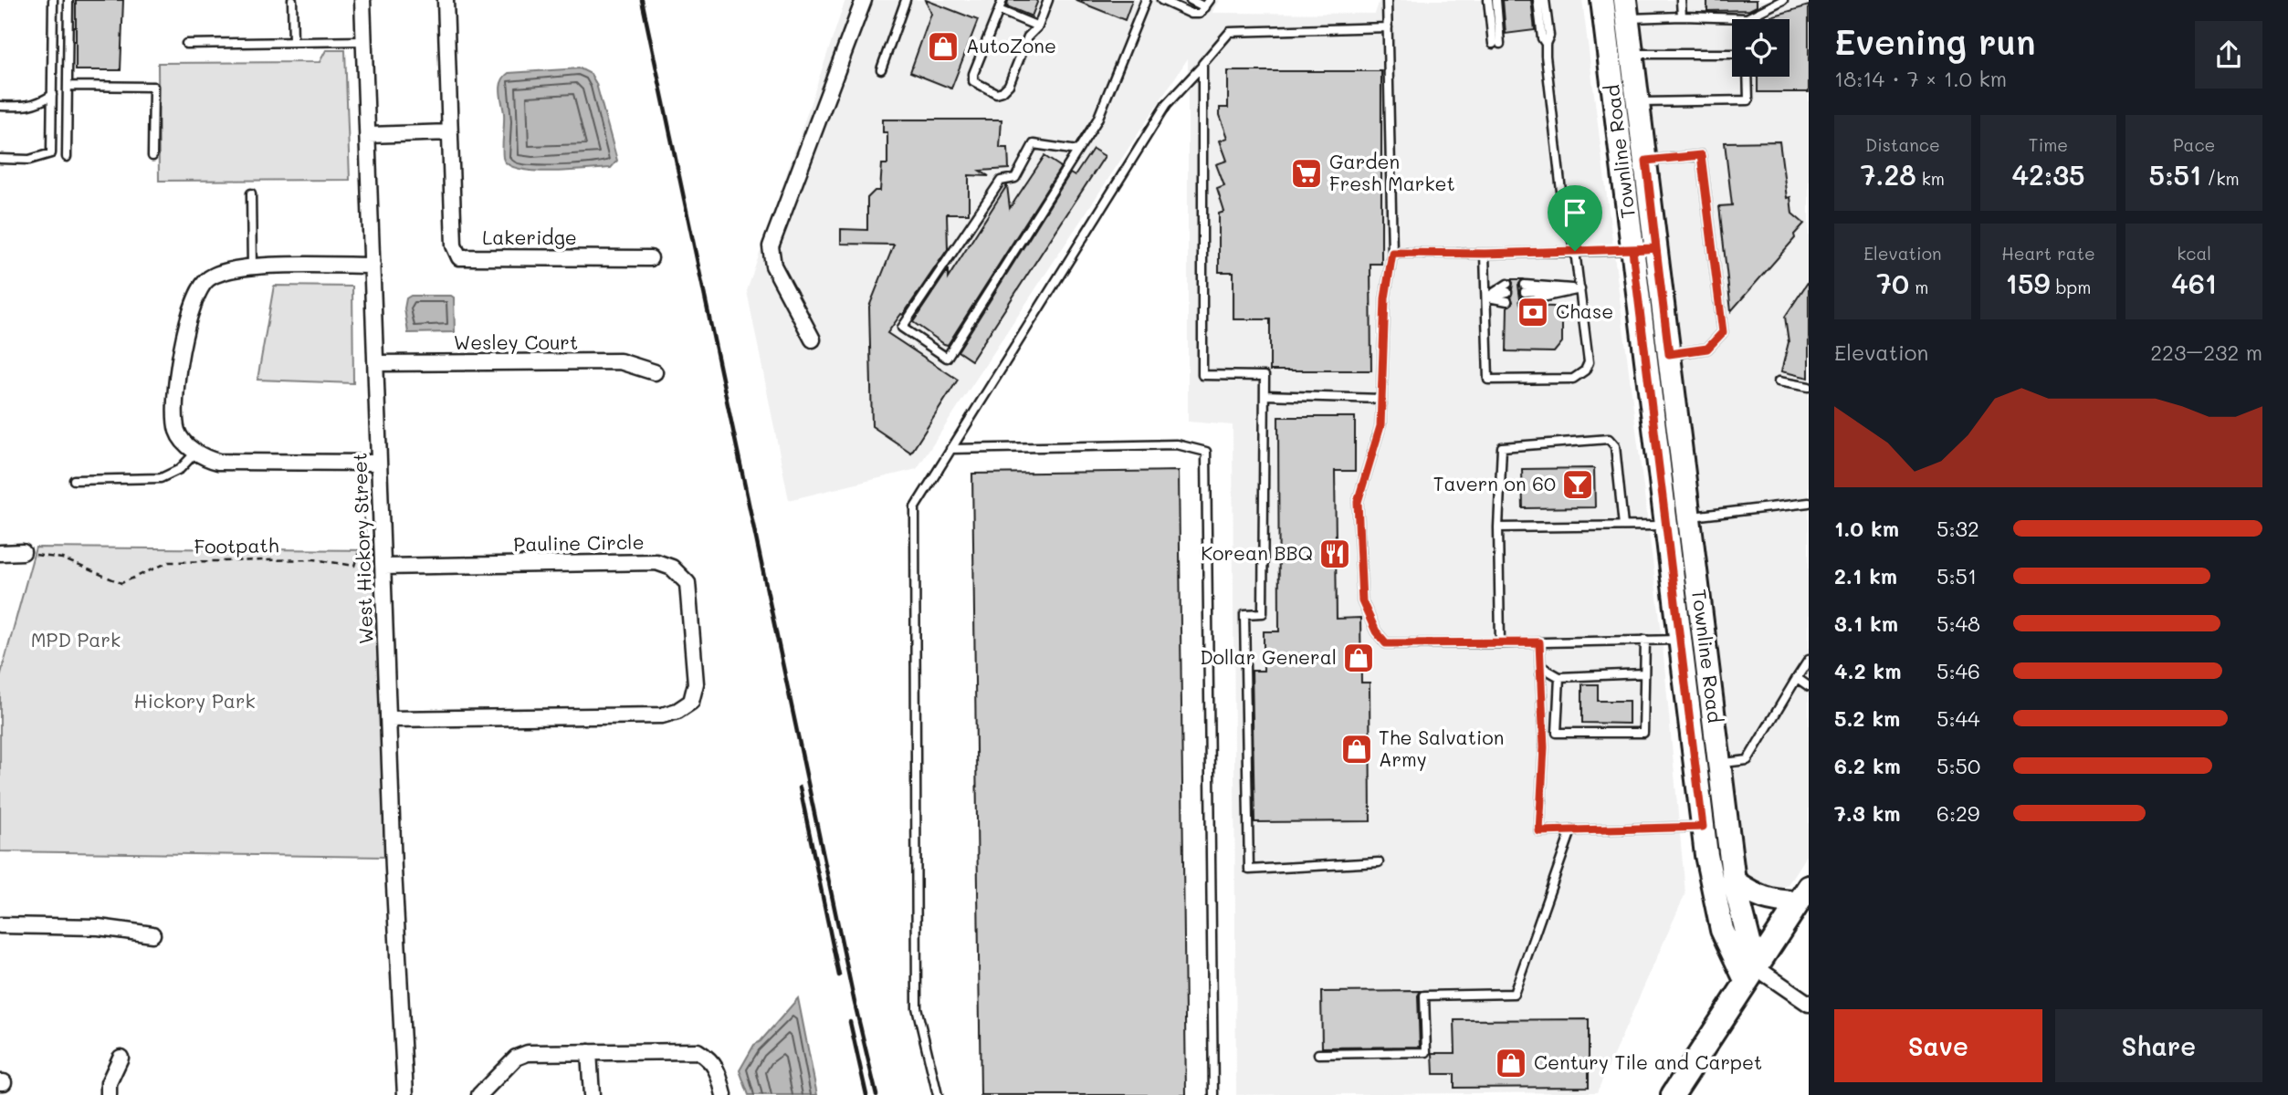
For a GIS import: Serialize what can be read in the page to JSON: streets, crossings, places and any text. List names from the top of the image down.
{
  "streets": {
    "main road": ["Townline Road"],
    "street": [
      "Lakeridge",
      "Wesley Court",
      "Pauline Circle",
      "West Hickory Street"
    ],
    "path": ["Footpath"]
  },
  "crossings": [
    ["Wesley Court", "West Hickory Street"],
    ["Pauline Circle", "West Hickory Street"]
  ],
  "parks": ["MPD Park", "Hickory Park"],
  "places": {
    "shop": [
      "AutoZone",
      "Dollar General",
      "The Salvation Army",
      "Century Tile and Carpet"
    ],
    "supermarket": ["Garden Fresh Market"],
    "bank": ["Chase"],
    "bar": ["Tavern on 60"],
    "restaurant": ["Korean BBQ"]
  },
  "page": {
    "heading": ["Evening run", "18:14 · 7 × 1.0 km"],
    "stats": [
      ["Distance", "7.28 km"],
      ["Time", "42:35"],
      ["Pace", "5:51 /km"],
      ["Elevation", "70 m"],
      ["Heart rate", "159 bpm"],
      ["kcal", "461"]
    ],
    "chart": ["Elevation", "223–232 m"],
    "list": [
      {
        "name": "1.0 km",
        "note": "5:32"
      },
      {
        "name": "2.1 km",
        "note": "5:51"
      },
      {
        "name": "3.1 km",
        "note": "5:48"
      },
      {
        "name": "4.2 km",
        "note": "5:46"
      },
      {
        "name": "5.2 km",
        "note": "5:44"
      },
      {
        "name": "6.2 km",
        "note": "5:50"
      },
      {
        "name": "7.3 km",
        "note": "6:29"
      }
    ],
    "buttons": ["Save", "Share"]
  }
}
